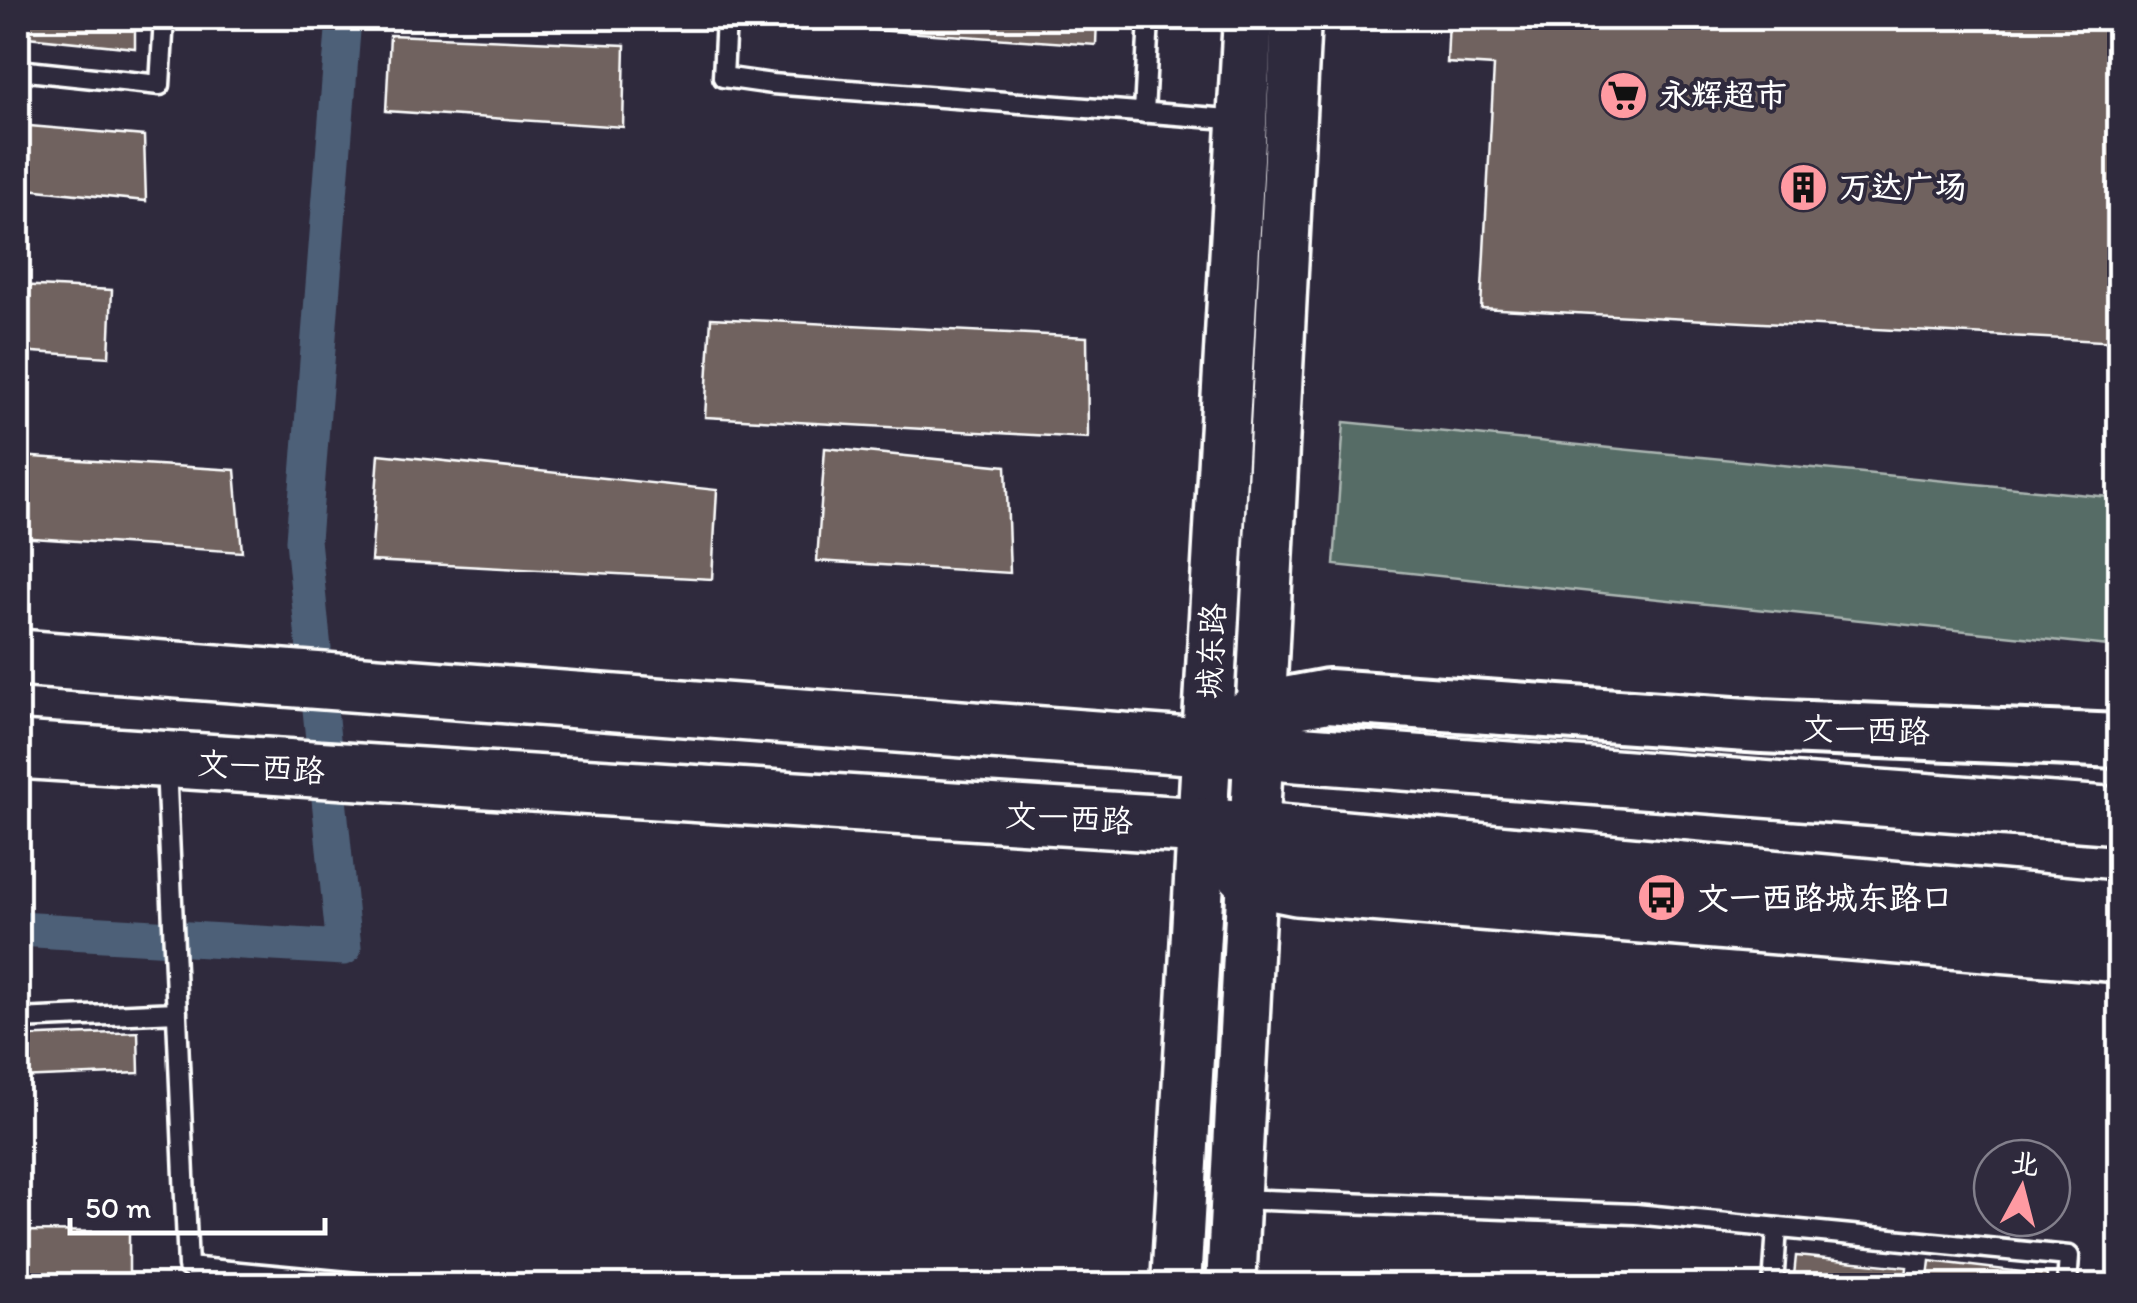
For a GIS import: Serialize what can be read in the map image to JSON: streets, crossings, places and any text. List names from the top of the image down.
{
  "streets": {
    "main road": ["文一西路"],
    "street": ["城东路"]
  },
  "crossings": [
    ["城东路", "文一西路"]
  ],
  "places": {
    "supermarket": ["永辉超市"],
    "building": ["万达广场"],
    "bus stop": ["文一西路城东路口"]
  },
  "scale_bar": "50 m",
  "north": "top"
}
